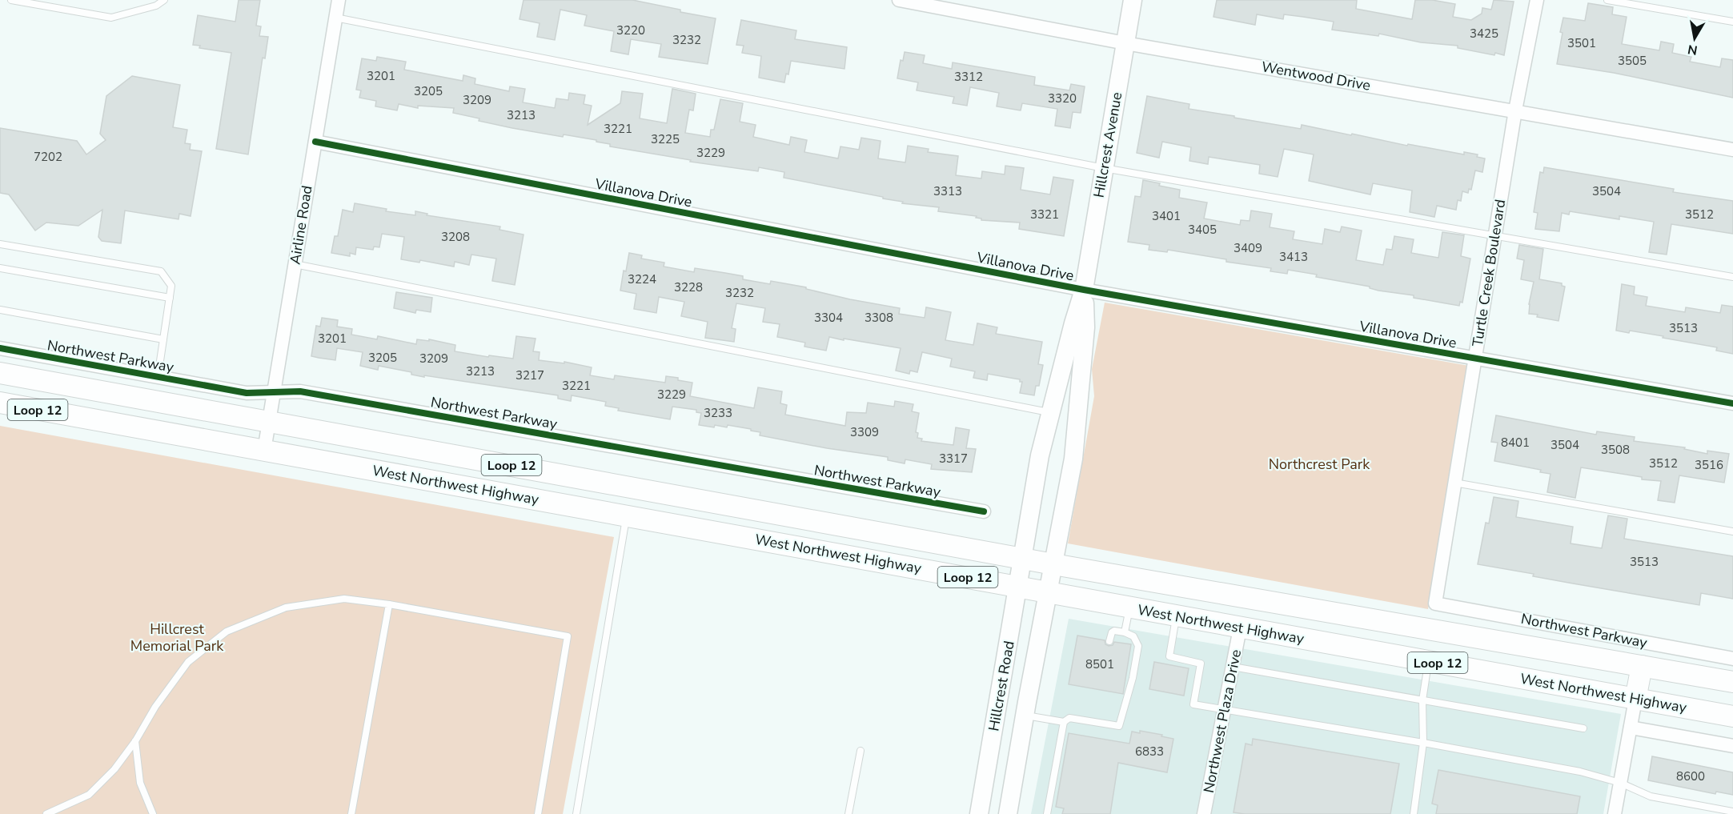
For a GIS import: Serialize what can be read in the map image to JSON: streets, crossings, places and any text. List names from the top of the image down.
{
  "streets": {
    "main road": ["Loop 12", "West Northwest Highway"],
    "street": [
      "Wentwood Drive",
      "Hillcrest Avenue",
      "Villanova Drive",
      "Airline Road",
      "Turtle Creek Boulevard",
      "Northwest Parkway",
      "Hillcrest Road",
      "Northwest Plaza Drive"
    ]
  },
  "crossings": [
    ["Wentwood Drive", "Hillcrest Avenue"],
    ["Wentwood Drive", "Turtle Creek Boulevard"],
    ["Hillcrest Avenue", "Villanova Drive"],
    ["Hillcrest Avenue", "West Northwest Highway"],
    ["Hillcrest Avenue", "Hillcrest Road"],
    ["Villanova Drive", "Airline Road"],
    ["Villanova Drive", "Turtle Creek Boulevard"],
    ["Airline Road", "Northwest Parkway"],
    ["Airline Road", "West Northwest Highway"],
    ["Turtle Creek Boulevard", "Northwest Parkway"],
    ["West Northwest Highway", "Hillcrest Road"],
    ["West Northwest Highway", "Northwest Plaza Drive"]
  ],
  "parks": ["Northcrest Park", "Hillcrest Memorial Park"],
  "house_numbers": [
    "3220",
    "3425",
    "3232",
    "3501",
    "3505",
    "3201",
    "3312",
    "3205",
    "3320",
    "3209",
    "3213",
    "3221",
    "3225",
    "3229",
    "7202",
    "3313",
    "3504",
    "3321",
    "3512",
    "3401",
    "3405",
    "3208",
    "3409",
    "3413",
    "3224",
    "3228",
    "3232",
    "3304",
    "3308",
    "3513",
    "3201",
    "3205",
    "3209",
    "3213",
    "3217",
    "3221",
    "3229",
    "3233",
    "3309",
    "8401",
    "3504",
    "3508",
    "3317",
    "3512",
    "3516",
    "3513",
    "8501",
    "6833",
    "8600"
  ],
  "north": "bottom"
}
